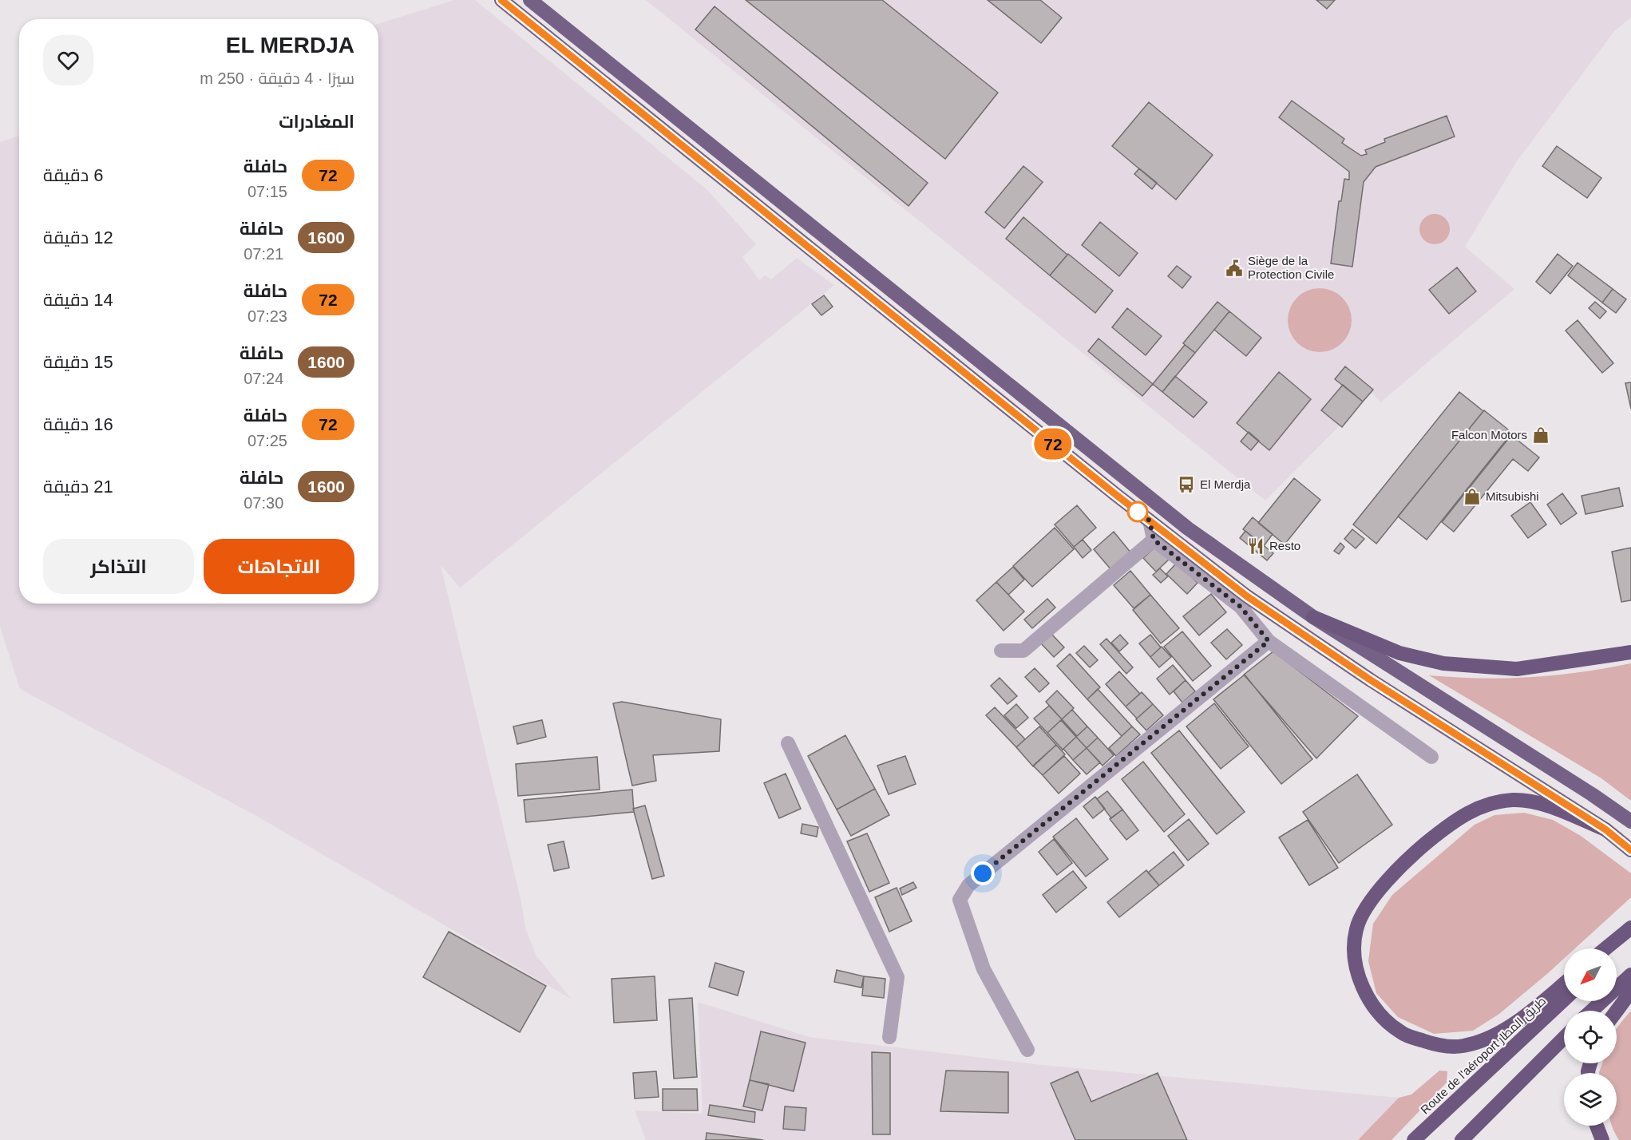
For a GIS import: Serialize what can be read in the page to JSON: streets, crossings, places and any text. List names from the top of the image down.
{
  "streets": {
    "highway": ["Route de l'aéroport طريق المطار"]
  },
  "places": {
    "public building": ["Siège de la Protection Civile"],
    "shop": ["Falcon Motors", "Mitsubishi"],
    "bus stop": ["El Merdja"],
    "restaurant": ["Resto"]
  },
  "lines": ["bus line 72"],
  "north": "bottom left",
  "page": {
    "on_map": "72",
    "heading": [
      ["EL MERDJA", "سيرًا · 4 دقيقة · 250 m"],
      "المغادرات"
    ],
    "list": [
      {
        "mark": "72",
        "name": "حافلة",
        "note": "07:15",
        "value": "6 دقيقة"
      },
      {
        "mark": "1600",
        "name": "حافلة",
        "note": "07:21",
        "value": "12 دقيقة"
      },
      {
        "mark": "72",
        "name": "حافلة",
        "note": "07:23",
        "value": "14 دقيقة"
      },
      {
        "mark": "1600",
        "name": "حافلة",
        "note": "07:24",
        "value": "15 دقيقة"
      },
      {
        "mark": "72",
        "name": "حافلة",
        "note": "07:25",
        "value": "16 دقيقة"
      },
      {
        "mark": "1600",
        "name": "حافلة",
        "note": "07:30",
        "value": "21 دقيقة"
      }
    ],
    "buttons": ["الاتجاهات", "التذاكر"]
  }
}
